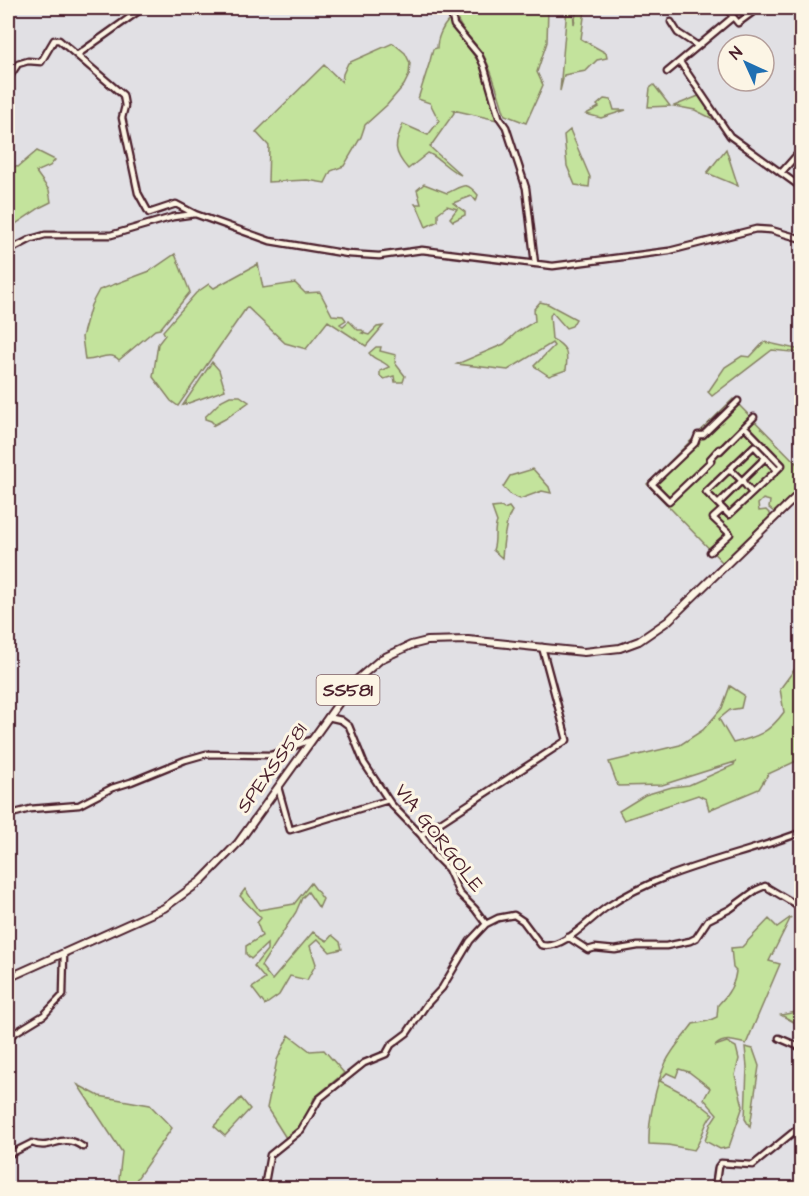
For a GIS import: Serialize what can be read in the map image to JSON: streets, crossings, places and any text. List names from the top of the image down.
{
  "streets": {
    "main road": ["SS581", "SPEXSS581"],
    "street": ["VIA GORGOLE"]
  },
  "crossings": [
    ["SPEXSS581", "VIA GORGOLE"]
  ],
  "north": "top left"
}
